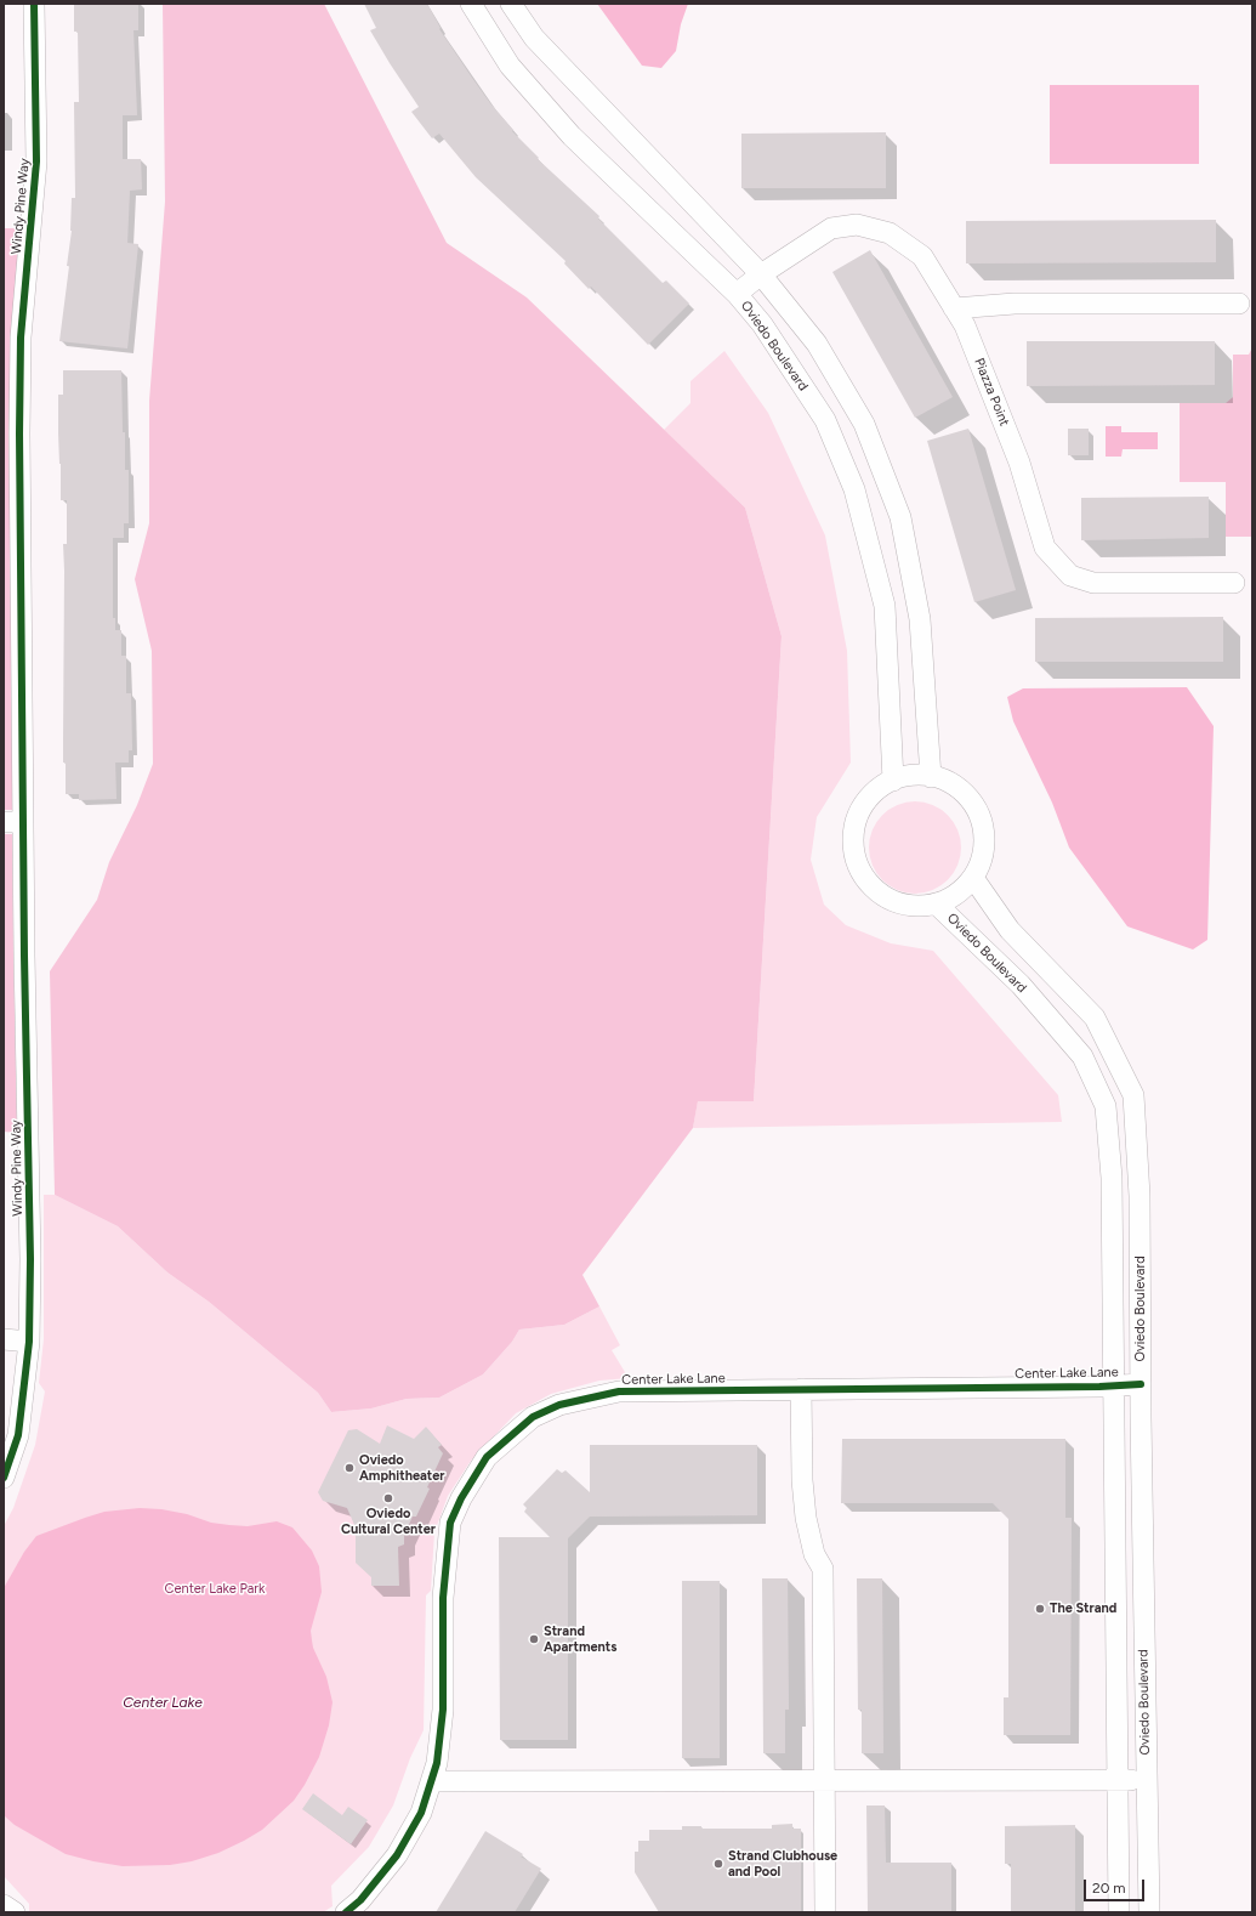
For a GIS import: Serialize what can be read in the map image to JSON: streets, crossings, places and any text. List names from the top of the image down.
{
  "streets": {
    "street": [
      "Windy Pine Way",
      "Oviedo Boulevard",
      "Piazza Point",
      "Center Lake Lane"
    ]
  },
  "crossings": [
    ["Oviedo Boulevard", "Piazza Point"],
    ["Oviedo Boulevard", "Center Lake Lane"]
  ],
  "water": ["Center Lake"],
  "parks": ["Center Lake Park"],
  "places": [
    "Oviedo Amphitheater",
    "Oviedo Cultural Center",
    "The Strand",
    "Strand Apartments",
    "Strand Clubhouse and Pool"
  ],
  "scale_bar": "20 m"
}
